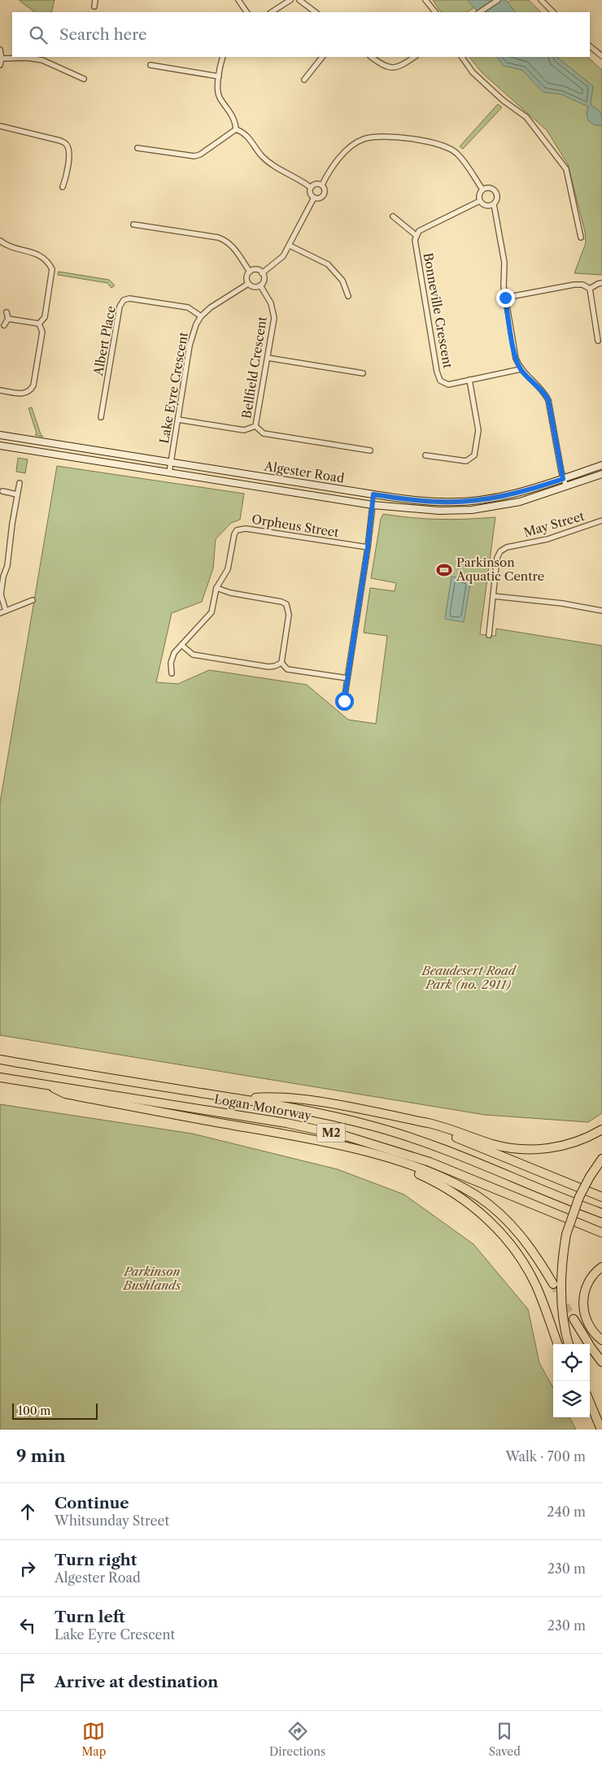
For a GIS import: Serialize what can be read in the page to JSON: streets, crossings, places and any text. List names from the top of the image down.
{
  "streets": {
    "highway": ["Logan Motorway", "M2"],
    "main road": ["Algester Road"],
    "street": [
      "Bonneville Crescent",
      "Albert Place",
      "Bellfield Crescent",
      "Lake Eyre Crescent",
      "May Street",
      "Orpheus Street"
    ]
  },
  "crossings": [
    ["Albert Place", "Lake Eyre Crescent"],
    ["Bellfield Crescent", "Lake Eyre Crescent"],
    ["Lake Eyre Crescent", "Algester Road"]
  ],
  "parks": ["Beaudesert Road Park (no. 2911)", "Parkinson Bushlands"],
  "places": {
    "sports": ["Parkinson Aquatic Centre"]
  },
  "scale_bar": "100 m",
  "page": {
    "search": "Search here",
    "scale": "100 m",
    "heading": ["9 min", "Walk · 700 m"],
    "list": [
      ["Continue", "Whitsunday Street", "240 m"],
      ["Turn right", "Algester Road", "230 m"],
      ["Turn left", "Lake Eyre Crescent", "230 m"],
      "Arrive at destination"
    ],
    "nav": ["Map", "Directions", "Saved"]
  }
}
